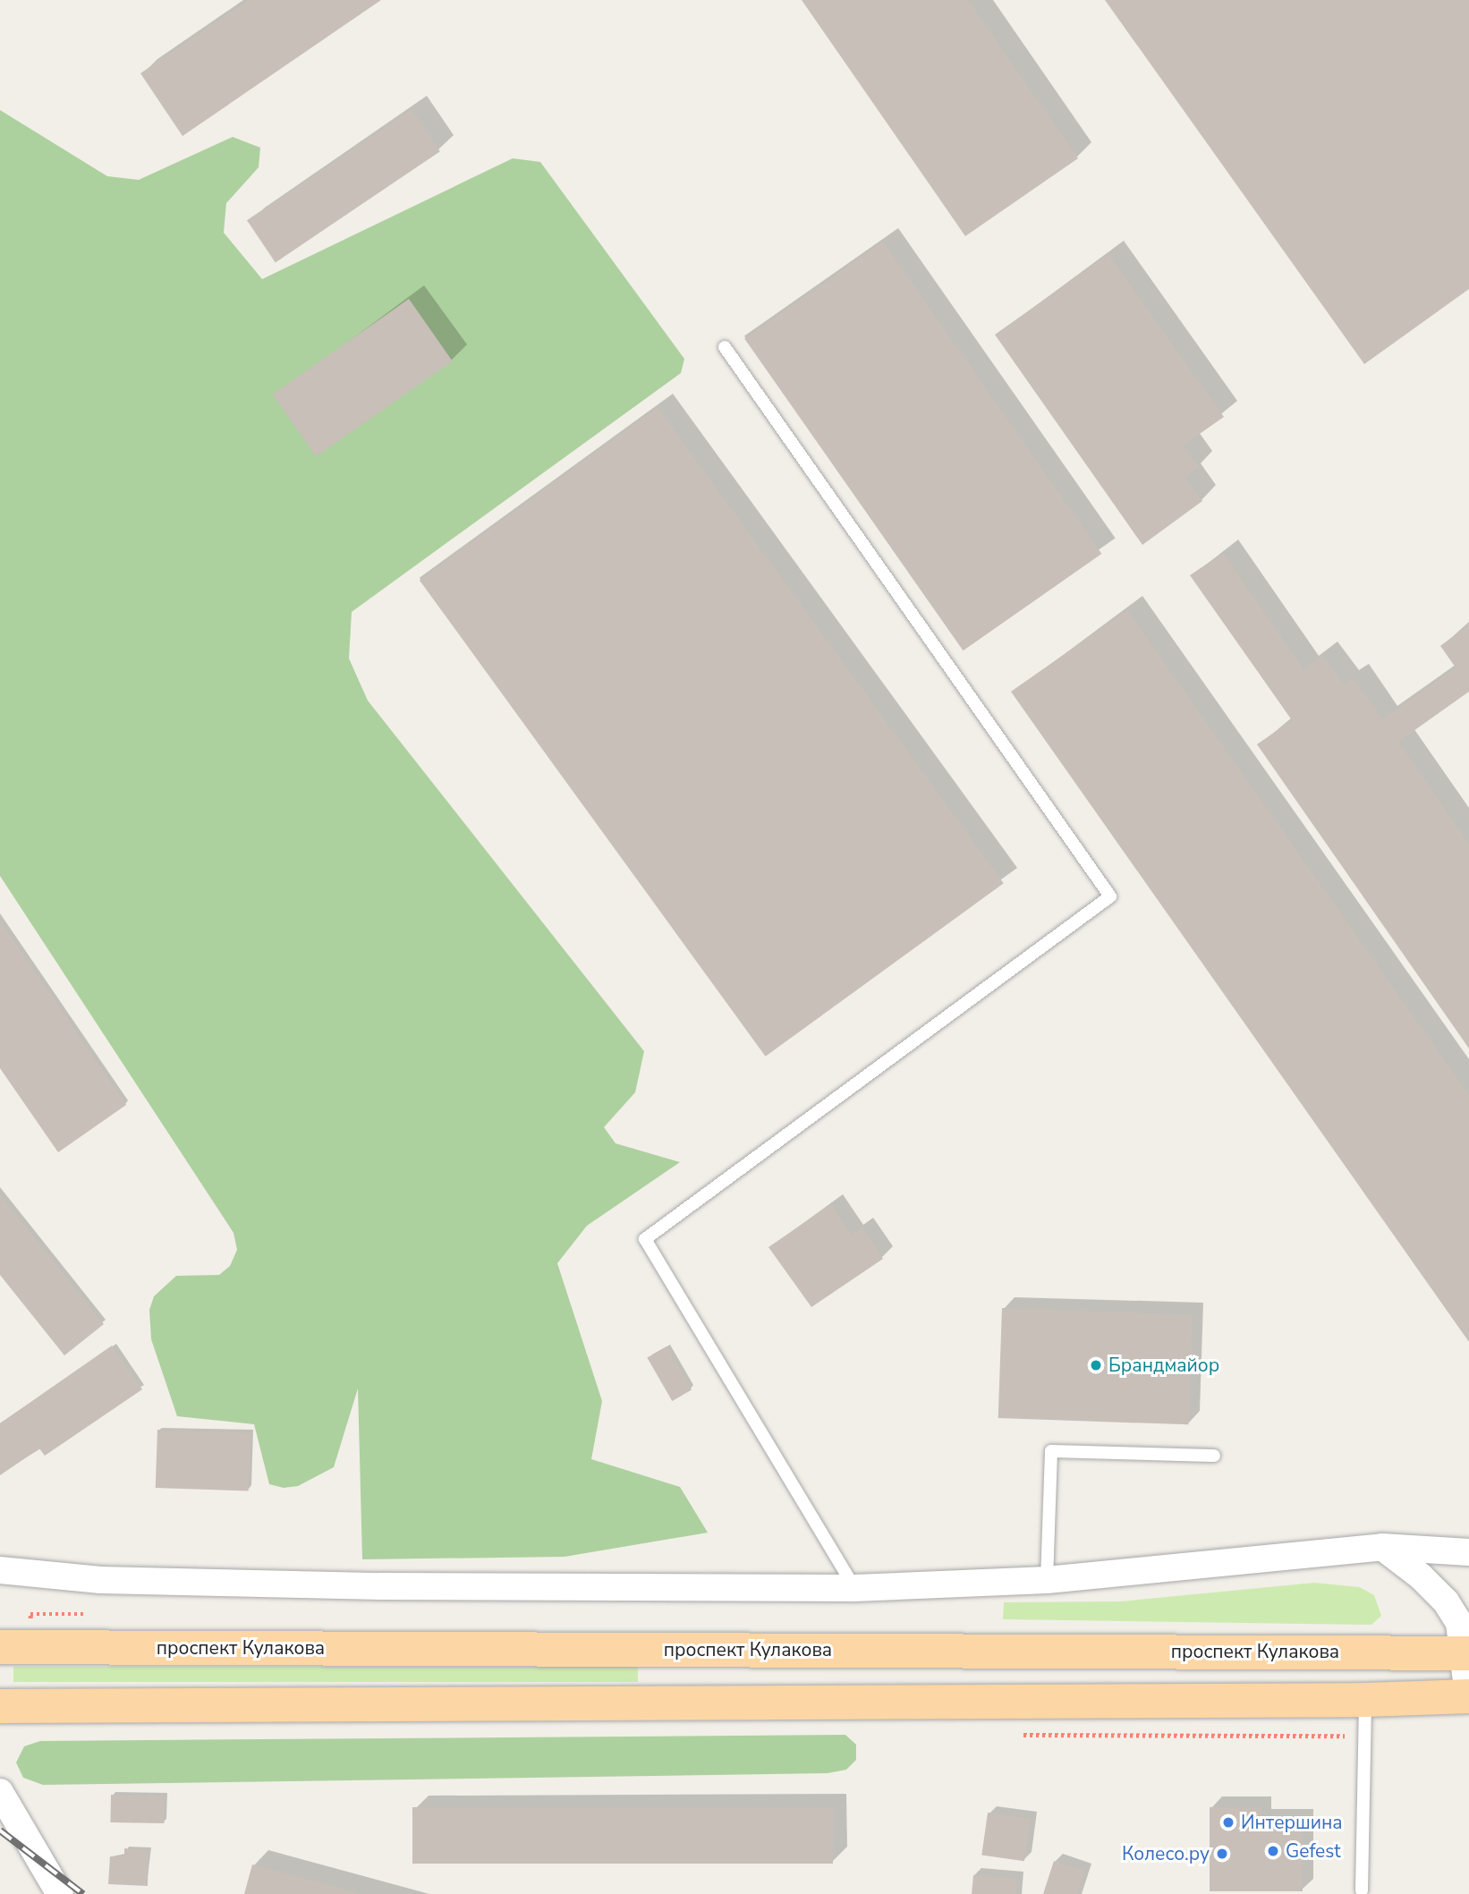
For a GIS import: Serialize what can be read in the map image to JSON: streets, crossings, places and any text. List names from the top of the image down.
{
  "streets": {
    "main road": ["проспект Кулакова"]
  },
  "places": [
    "Брандмайор",
    "Интершина",
    "Gefest",
    "Колесо.ру"
  ]
}
